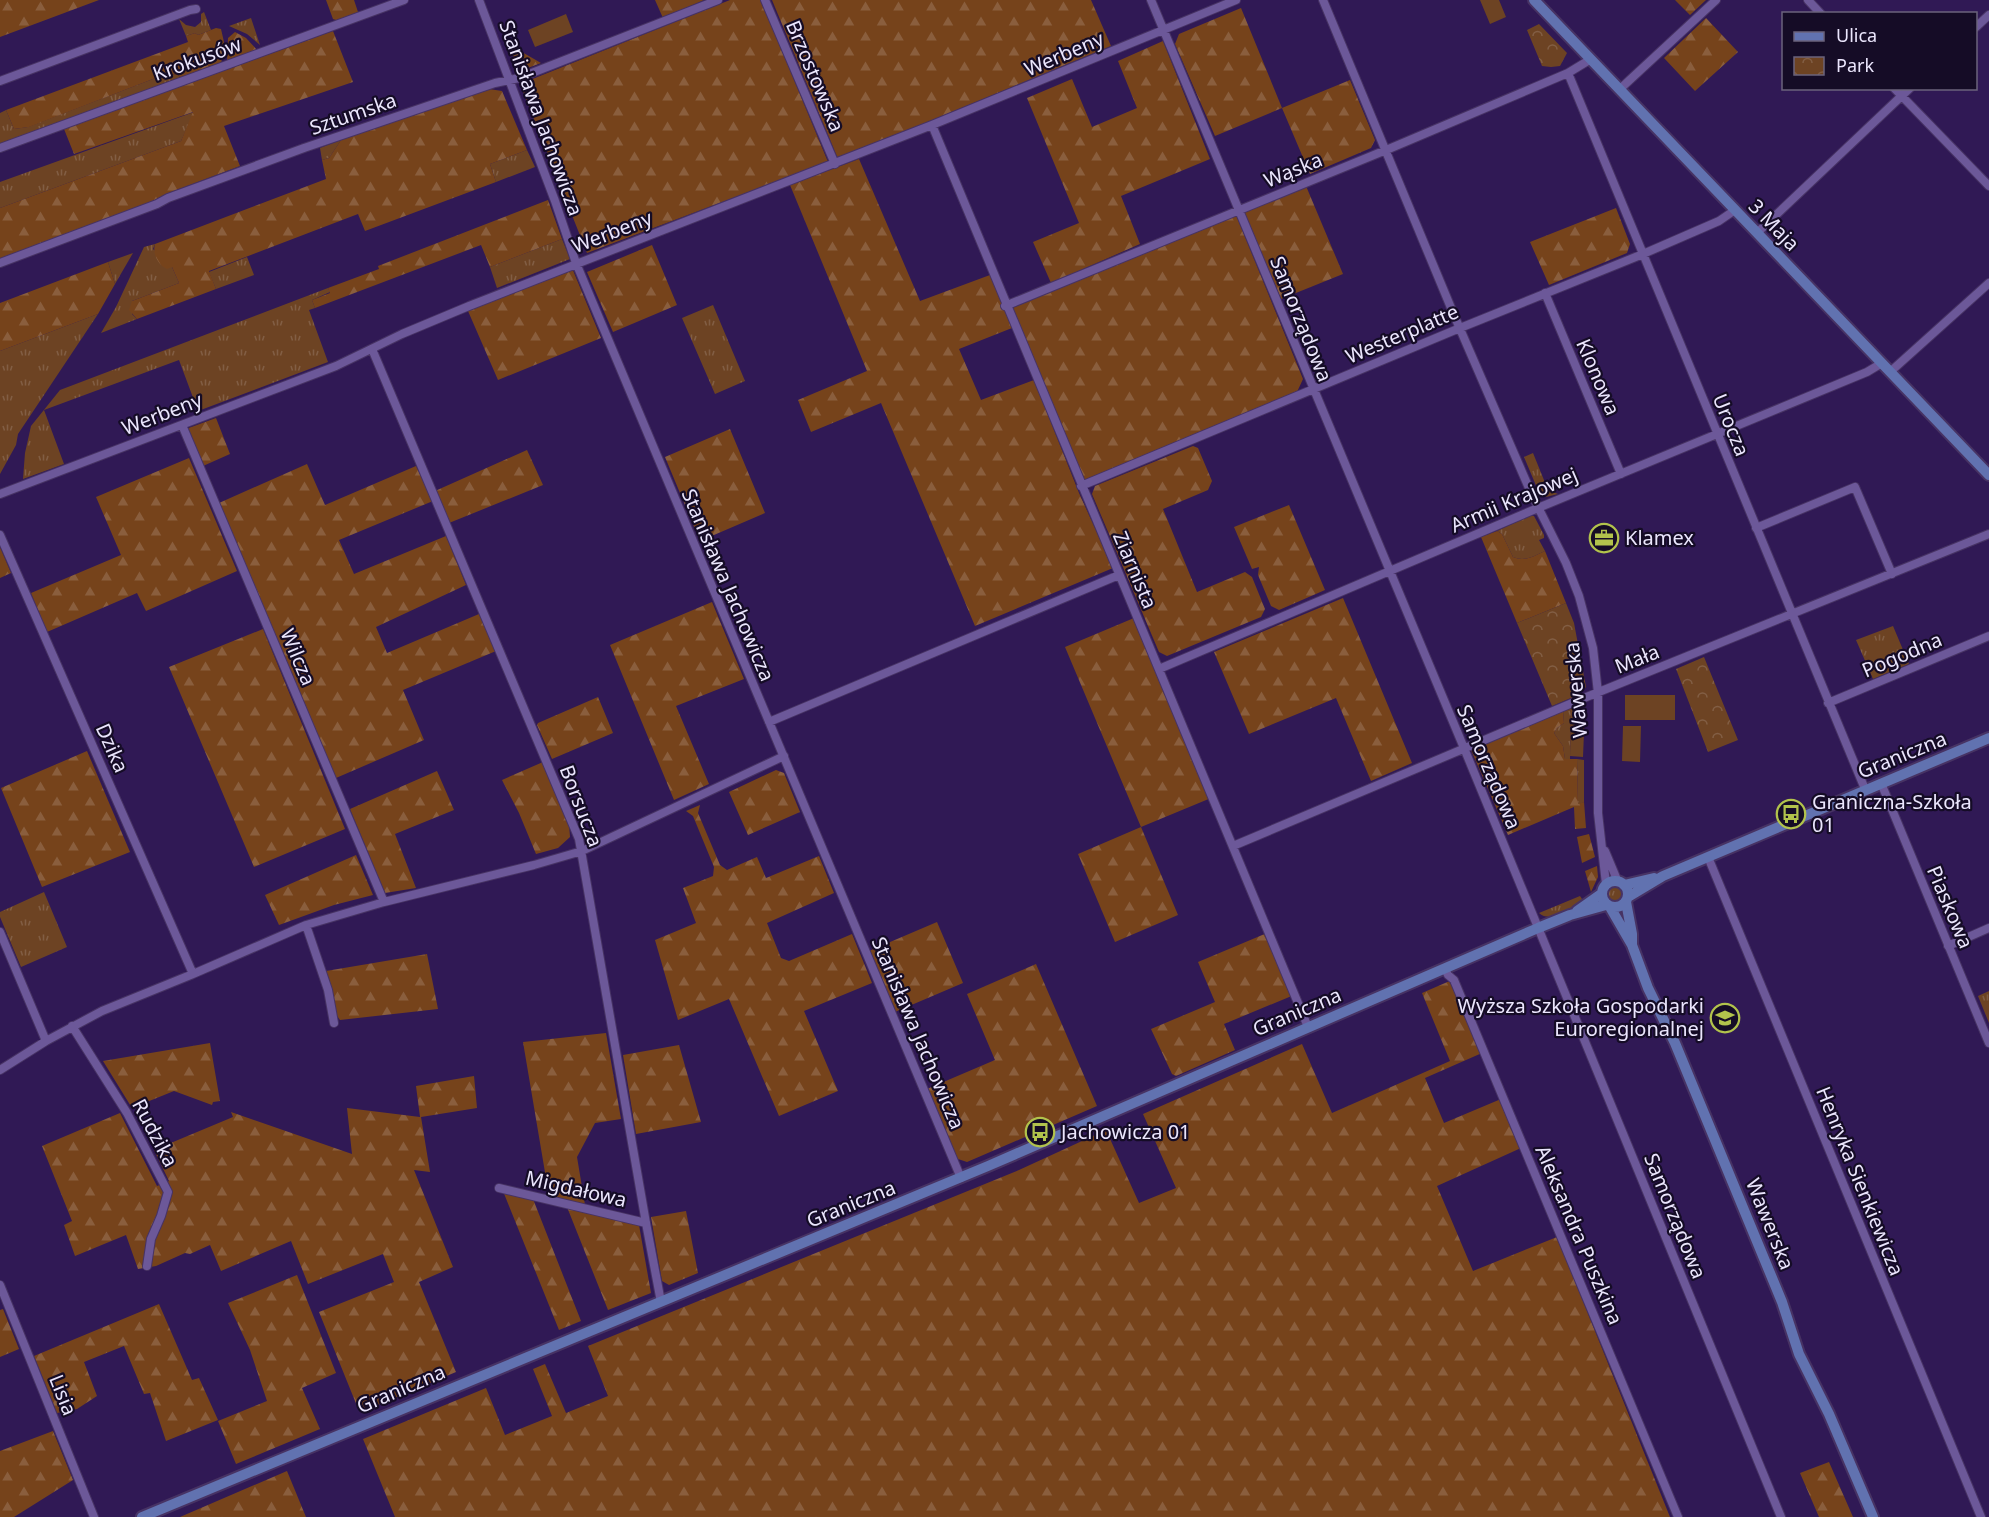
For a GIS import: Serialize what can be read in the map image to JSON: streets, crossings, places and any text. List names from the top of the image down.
{
  "streets": {
    "street": [
      "Werbeny",
      "Krokusów",
      "Brzostowska",
      "Sztumska",
      "Stanisława Jachowicza",
      "Wąska",
      "3 Maja",
      "Samorządowa",
      "Westerplatte",
      "Klonowa",
      "Urocza",
      "Armii Krajowej",
      "Ziarnista",
      "Pogodna",
      "Wilcza",
      "Mała",
      "Wawerska",
      "Dzika",
      "Graniczna",
      "Borsucza",
      "Piaskowa",
      "Rudzika",
      "Henryka Sienkiewicza",
      "Migdałowa",
      "Aleksandra Puszkina",
      "Lisia"
    ]
  },
  "crossings": [
    ["Werbeny", "Brzostowska"],
    ["Werbeny", "Stanisława Jachowicza"],
    ["Werbeny", "Samorządowa"],
    ["Werbeny", "Ziarnista"],
    ["Werbeny", "Wilcza"],
    ["Werbeny", "Borsucza"],
    ["Sztumska", "Stanisława Jachowicza"],
    ["Stanisława Jachowicza", "Graniczna"],
    ["Wąska", "3 Maja"],
    ["Wąska", "Samorządowa"],
    ["Wąska", "Urocza"],
    ["Wąska", "Ziarnista"],
    ["Wąska", "Wawerska"],
    ["3 Maja", "Westerplatte"],
    ["3 Maja", "Armii Krajowej"],
    ["Samorządowa", "Westerplatte"],
    ["Samorządowa", "Armii Krajowej"],
    ["Samorządowa", "Mała"],
    ["Samorządowa", "Graniczna"],
    ["Westerplatte", "Klonowa"],
    ["Westerplatte", "Urocza"],
    ["Westerplatte", "Ziarnista"],
    ["Westerplatte", "Wawerska"],
    ["Klonowa", "Armii Krajowej"],
    ["Urocza", "Armii Krajowej"],
    ["Urocza", "Pogodna"],
    ["Urocza", "Mała"],
    ["Urocza", "Graniczna"],
    ["Armii Krajowej", "Ziarnista"],
    ["Armii Krajowej", "Wawerska"],
    ["Ziarnista", "Mała"],
    ["Ziarnista", "Graniczna"],
    ["Mała", "Wawerska"],
    ["Wawerska", "Graniczna"],
    ["Graniczna", "Borsucza"],
    ["Graniczna", "Piaskowa"],
    ["Graniczna", "Henryka Sienkiewicza"],
    ["Graniczna", "Aleksandra Puszkina"],
    ["Borsucza", "Migdałowa"]
  ],
  "places": {
    "office": ["Klamex"],
    "bus stop": ["Graniczna-Szkoła 01", "Jachowicza 01"],
    "school or university": ["Wyższa Szkoła Gospodarki Euroregionalnej"]
  },
  "legend": ["Ulica", "Park"]
}
